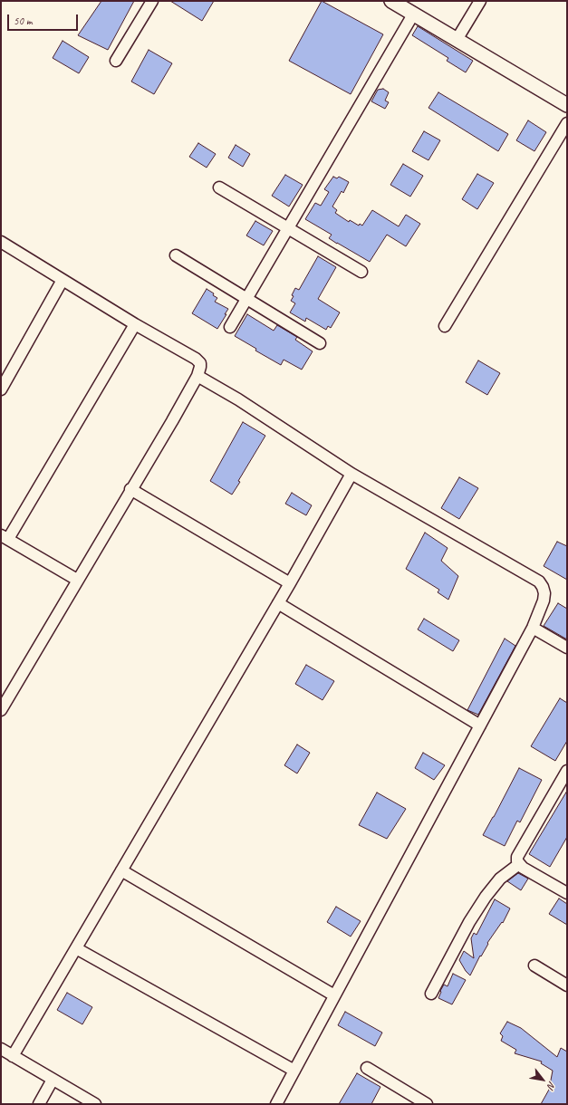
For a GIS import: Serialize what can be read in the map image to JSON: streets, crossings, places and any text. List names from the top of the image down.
{
  "scale_bar": "50 m",
  "north": "bottom right"
}
